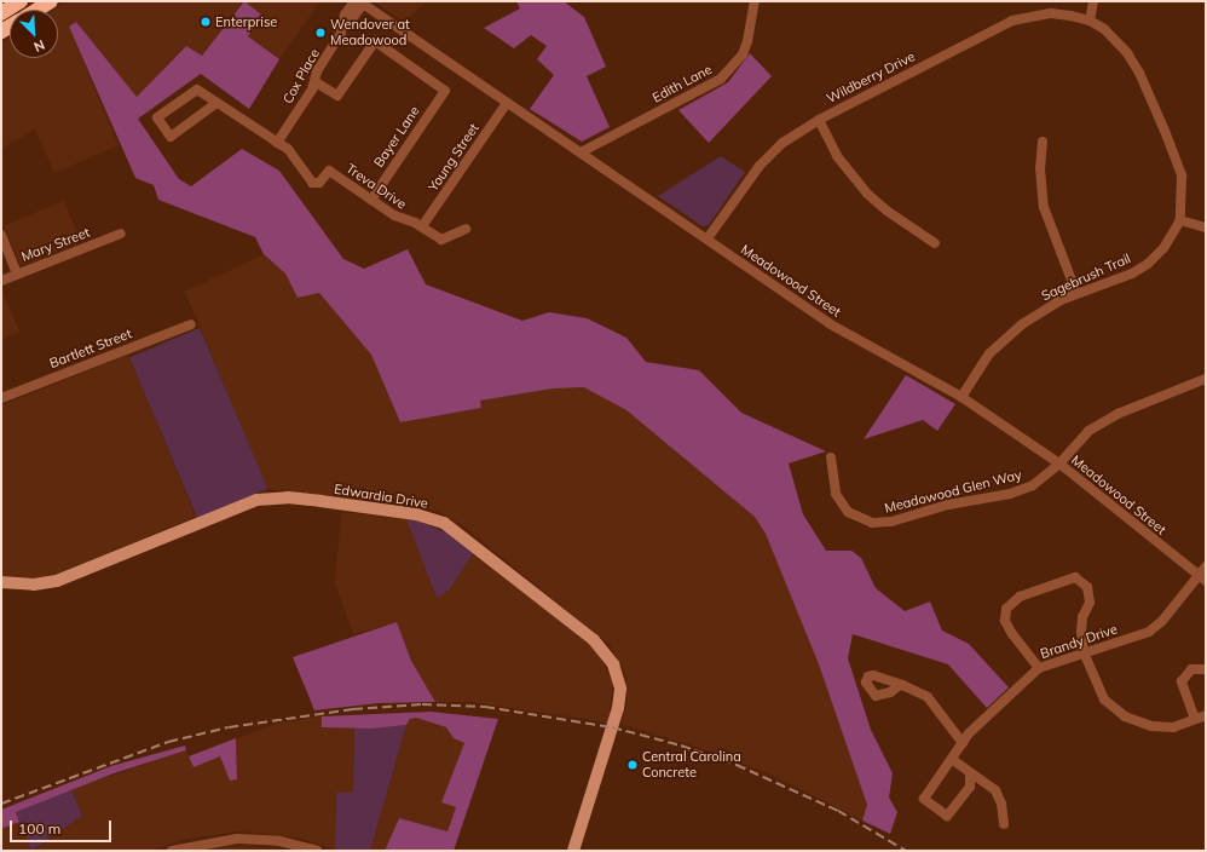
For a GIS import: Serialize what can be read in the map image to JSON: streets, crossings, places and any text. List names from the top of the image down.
{
  "streets": {
    "main road": ["Edwardia Drive"],
    "street": [
      "Cox Place",
      "Wildberry Drive",
      "Edith Lane",
      "Bayer Lane",
      "Young Street",
      "Treva Drive",
      "Mary Street",
      "Sagebrush Trail",
      "Meadowood Street",
      "Bartlett Street",
      "Meadowood Glen Way",
      "Brandy Drive"
    ]
  },
  "crossings": [
    ["Cox Place", "Bayer Lane"],
    ["Cox Place", "Treva Drive"],
    ["Cox Place", "Meadowood Street"],
    ["Wildberry Drive", "Sagebrush Trail"],
    ["Wildberry Drive", "Meadowood Street"],
    ["Edith Lane", "Meadowood Street"],
    ["Bayer Lane", "Treva Drive"],
    ["Young Street", "Treva Drive"],
    ["Young Street", "Meadowood Street"],
    ["Sagebrush Trail", "Meadowood Street"],
    ["Meadowood Street", "Meadowood Glen Way"],
    ["Meadowood Street", "Brandy Drive"]
  ],
  "places": ["Enterprise", "Wendover at Meadowood", "Central Carolina Concrete"],
  "scale_bar": "100 m",
  "north": "bottom right"
}
